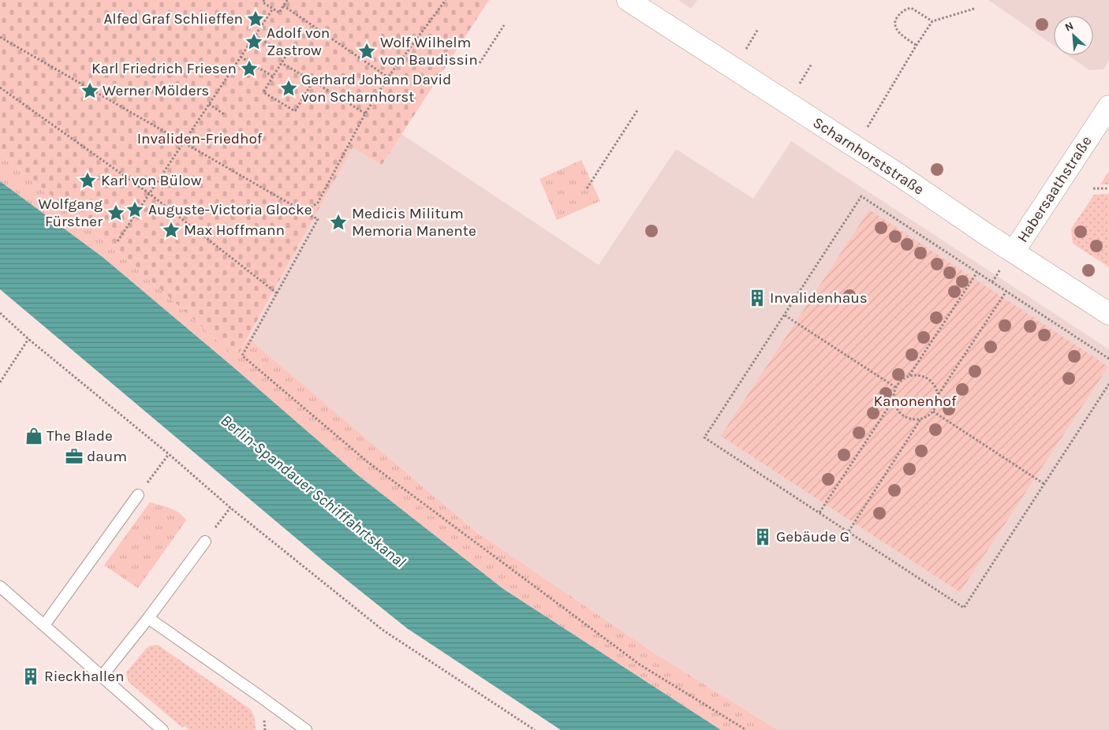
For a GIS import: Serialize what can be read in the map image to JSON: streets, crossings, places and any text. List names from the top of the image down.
{
  "streets": {
    "street": ["Scharnhorststraße", "Habersaathstraße"]
  },
  "crossings": [
    ["Scharnhorststraße", "Habersaathstraße"]
  ],
  "water": ["Berlin-Spandauer Schifffahrtskanal"],
  "parks": ["Invaliden-Friedhof", "Kanonenhof"],
  "places": {
    "place": [
      "Alfed Graf Schlieffen",
      "Adolf von Zastrow",
      "Wolf Wilhelm von Baudissin",
      "Karl Friedrich Friesen",
      "Gerhard Johann David von Scharnhorst",
      "Werner Mölders",
      "Karl von Bülow",
      "Auguste-Victoria Glocke",
      "Wolfgang Fürstner",
      "Medicis Militum Memoria Manente",
      "Max Hoffmann"
    ],
    "building": ["Invalidenhaus", "Gebäude G", "Rieckhallen"],
    "shop": ["The Blade"],
    "office": ["daum"]
  },
  "north": "top left"
}
